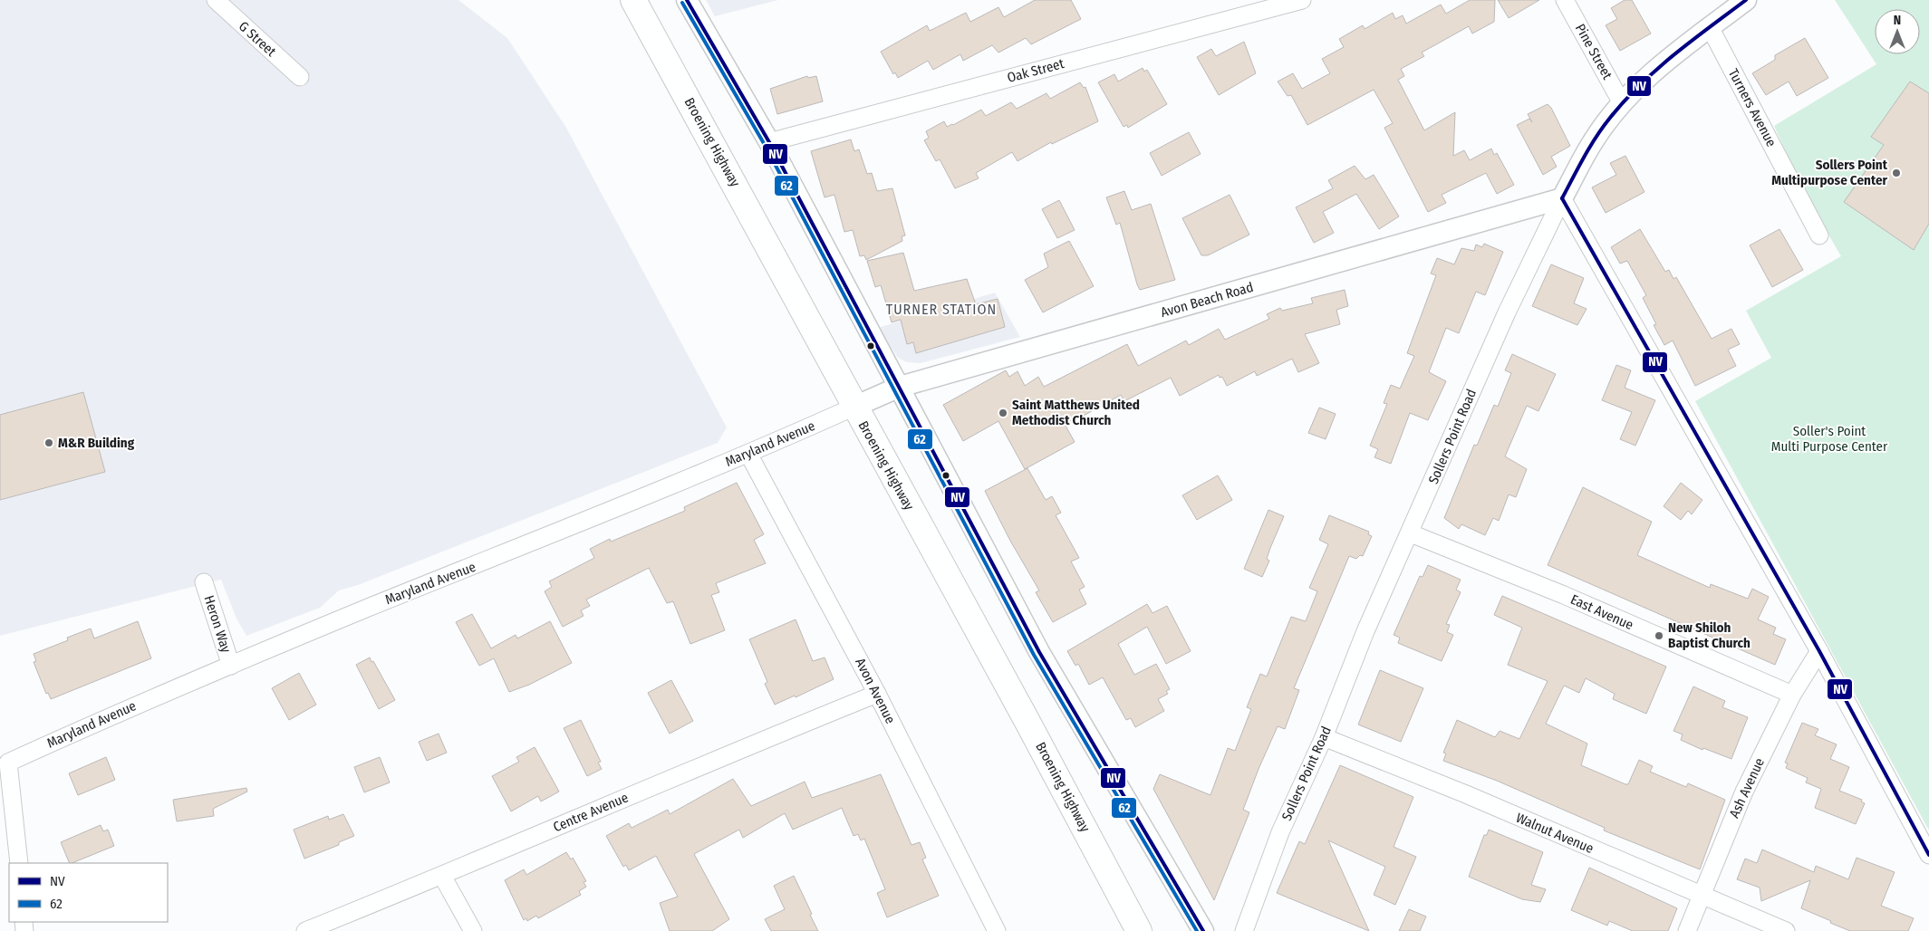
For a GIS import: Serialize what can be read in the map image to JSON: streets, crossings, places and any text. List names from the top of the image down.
{
  "streets": {
    "main road": ["Broening Highway"],
    "street": [
      "G Street",
      "Pine Street",
      "Oak Street",
      "Turners Avenue",
      "Avon Beach Road",
      "Sollers Point Road",
      "Maryland Avenue",
      "East Avenue",
      "Heron Way",
      "Avon Avenue",
      "Ash Avenue",
      "Centre Avenue",
      "Walnut Avenue"
    ]
  },
  "crossings": [
    ["Pine Street", "Sollers Point Road"],
    ["Turners Avenue", "Sollers Point Road"],
    ["Broening Highway", "Avon Beach Road"],
    ["Broening Highway", "Maryland Avenue"],
    ["Avon Beach Road", "Sollers Point Road"],
    ["Avon Beach Road", "Maryland Avenue"],
    ["Sollers Point Road", "East Avenue"],
    ["Sollers Point Road", "Walnut Avenue"],
    ["Maryland Avenue", "Heron Way"],
    ["Maryland Avenue", "Avon Avenue"],
    ["East Avenue", "Ash Avenue"],
    ["Avon Avenue", "Centre Avenue"],
    ["Ash Avenue", "Walnut Avenue"]
  ],
  "districts": ["TURNER STATION"],
  "parks": ["Soller's Point Multi Purpose Center"],
  "places": [
    "Sollers Point Multipurpose Center",
    "Saint Matthews United Methodist Church",
    "M&R Building",
    "New Shiloh Baptist Church"
  ],
  "lines": ["transit line NV", "transit line 62"],
  "legend": ["NV", "62"],
  "north": "top"
}
